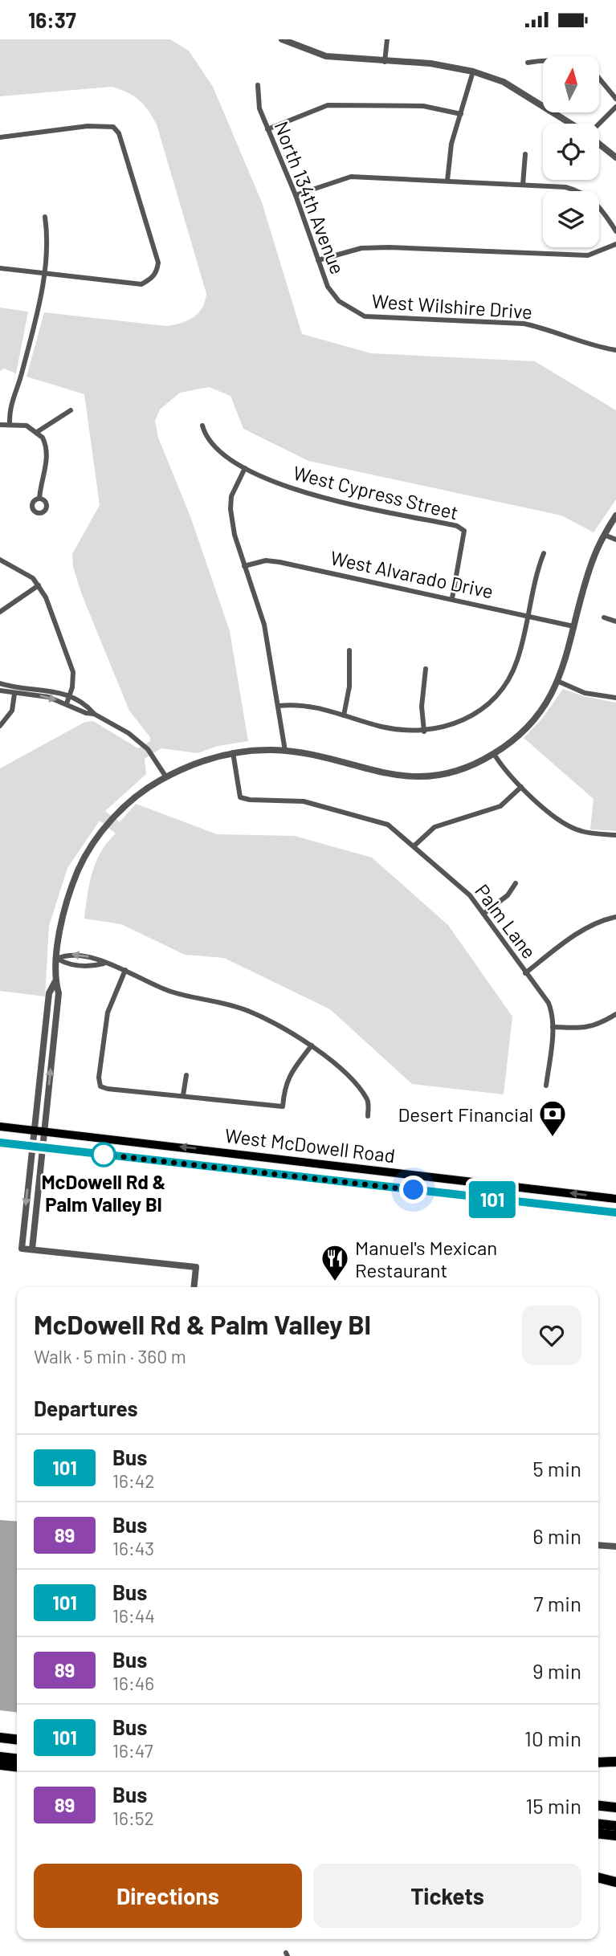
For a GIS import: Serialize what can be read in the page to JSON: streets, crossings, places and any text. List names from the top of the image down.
{
  "streets": {
    "main road": ["West McDowell Road"],
    "street": [
      "North 134th Avenue",
      "West Wilshire Drive",
      "West Cypress Street",
      "West Alvarado Drive",
      "Palm Lane"
    ]
  },
  "crossings": [
    ["North 134th Avenue", "West Wilshire Drive"],
    ["West Cypress Street", "West Alvarado Drive"]
  ],
  "places": {
    "bank": ["Desert Financial"],
    "other": ["McDowell Rd & Palm Valley Bl"],
    "restaurant": ["Manuel's Mexican Restaurant"]
  },
  "lines": ["bus line 101"],
  "north": "top",
  "page": {
    "status": "16:37",
    "on_map": "101",
    "heading": [
      ["McDowell Rd & Palm Valley Bl", "Walk · 5 min · 360 m"],
      "Departures"
    ],
    "list": [
      {
        "mark": "101",
        "name": "Bus",
        "note": "16:42",
        "value": "5 min"
      },
      {
        "mark": "89",
        "name": "Bus",
        "note": "16:43",
        "value": "6 min"
      },
      {
        "mark": "101",
        "name": "Bus",
        "note": "16:44",
        "value": "7 min"
      },
      {
        "mark": "89",
        "name": "Bus",
        "note": "16:46",
        "value": "9 min"
      },
      {
        "mark": "101",
        "name": "Bus",
        "note": "16:47",
        "value": "10 min"
      },
      {
        "mark": "89",
        "name": "Bus",
        "note": "16:52",
        "value": "15 min"
      }
    ],
    "buttons": ["Directions", "Tickets"]
  }
}
